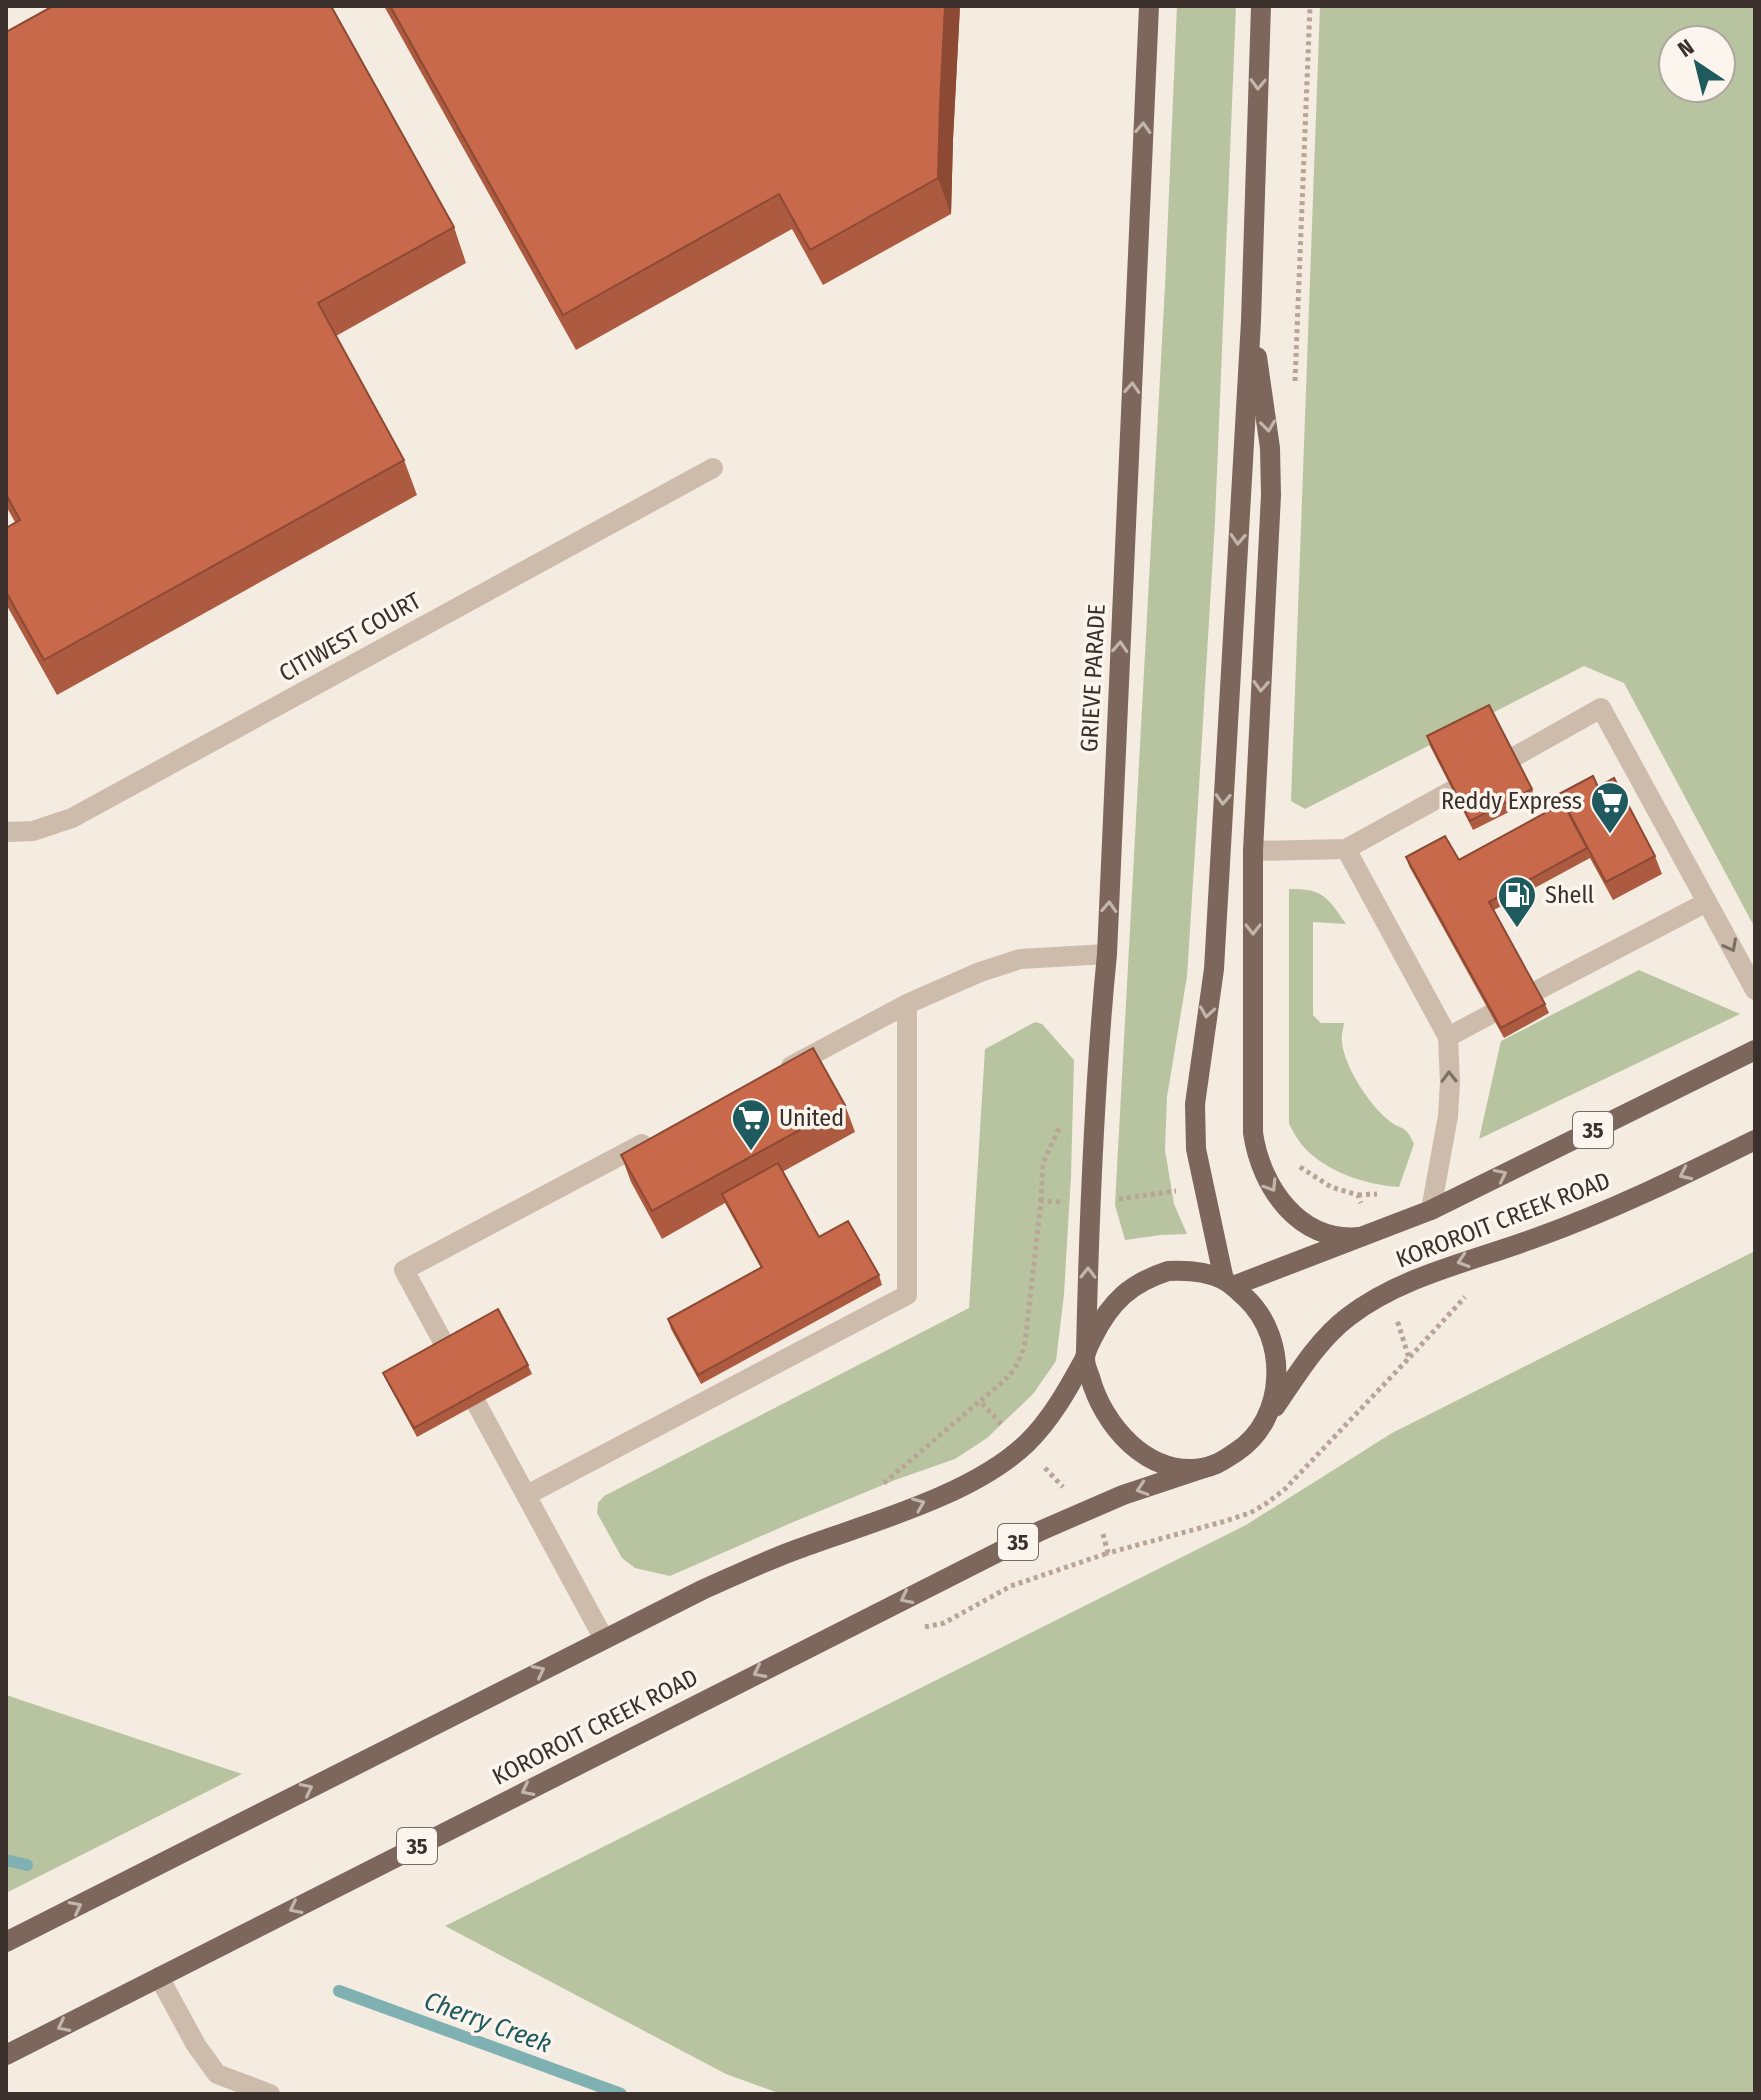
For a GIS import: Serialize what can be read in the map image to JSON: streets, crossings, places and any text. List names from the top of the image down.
{
  "streets": {
    "main road": ["GRIEVE PARADE", "35", "KOROROIT CREEK ROAD"],
    "lane": ["CITIWEST COURT"]
  },
  "crossings": [
    ["GRIEVE PARADE", "35"],
    ["GRIEVE PARADE", "KOROROIT CREEK ROAD"],
    ["35", "KOROROIT CREEK ROAD"]
  ],
  "water": ["Cherry Creek"],
  "places": {
    "supermarket": ["Reddy Express", "United"],
    "fuel station": ["Shell"]
  },
  "north": "top left"
}
